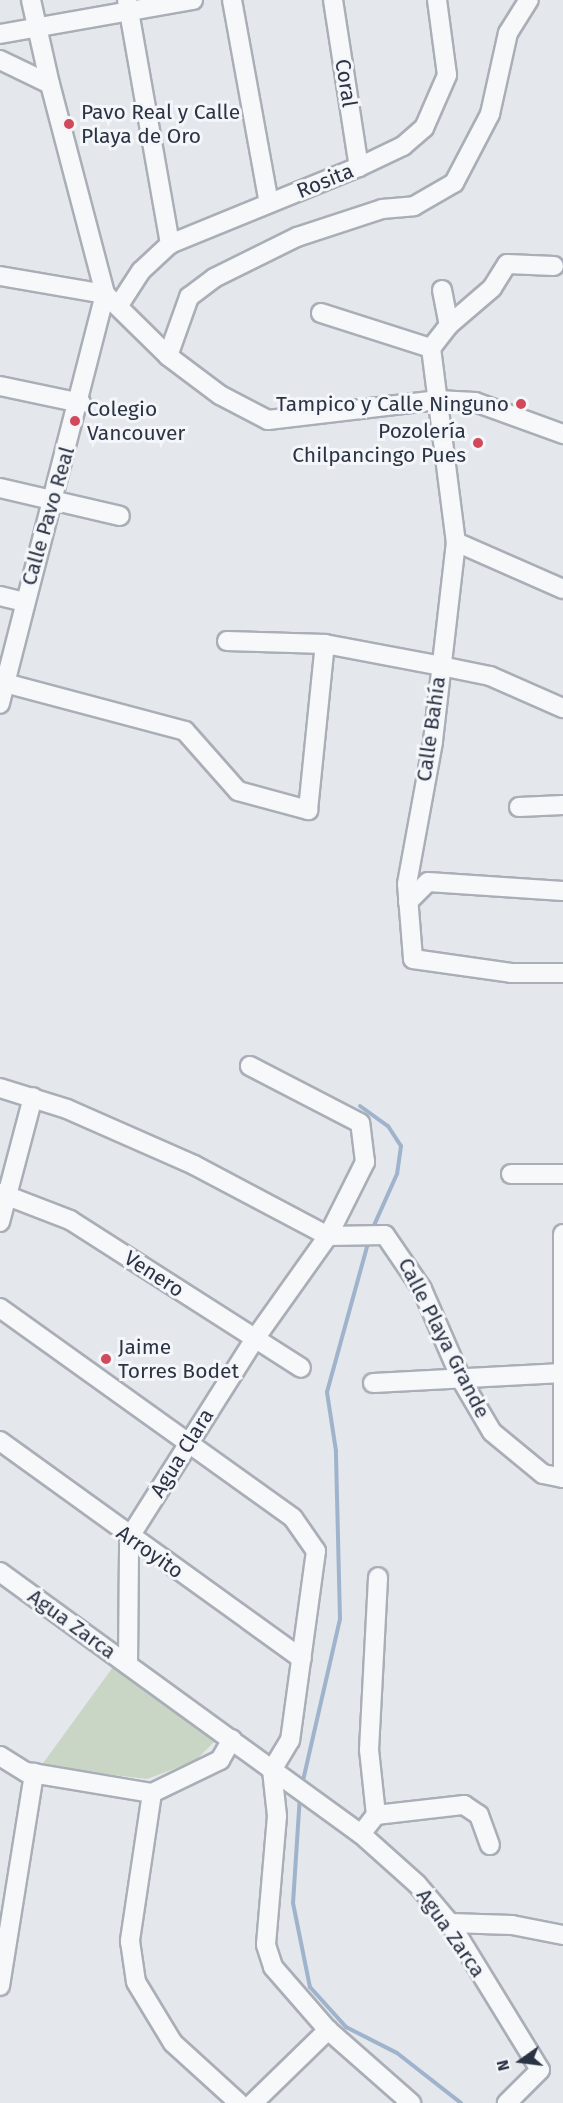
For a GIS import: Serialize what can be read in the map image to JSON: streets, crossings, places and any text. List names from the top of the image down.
{
  "streets": {
    "street": [
      "Coral",
      "Rosita",
      "Calle Pavo Real",
      "Calle Bahía",
      "Venero",
      "Calle Playa Grande",
      "Agua Clara",
      "Arroyito",
      "Agua Zarca"
    ]
  },
  "crossings": [
    ["Coral", "Rosita"],
    ["Rosita", "Calle Pavo Real"],
    ["Venero", "Agua Clara"],
    ["Calle Playa Grande", "Agua Clara"],
    ["Agua Clara", "Arroyito"]
  ],
  "places": [
    "Pavo Real y Calle Playa de Oro",
    "Tampico y Calle Ninguno",
    "Colegio Vancouver",
    "Pozolería Chilpancingo Pues",
    "Jaime Torres Bodet"
  ],
  "north": "left"
}
